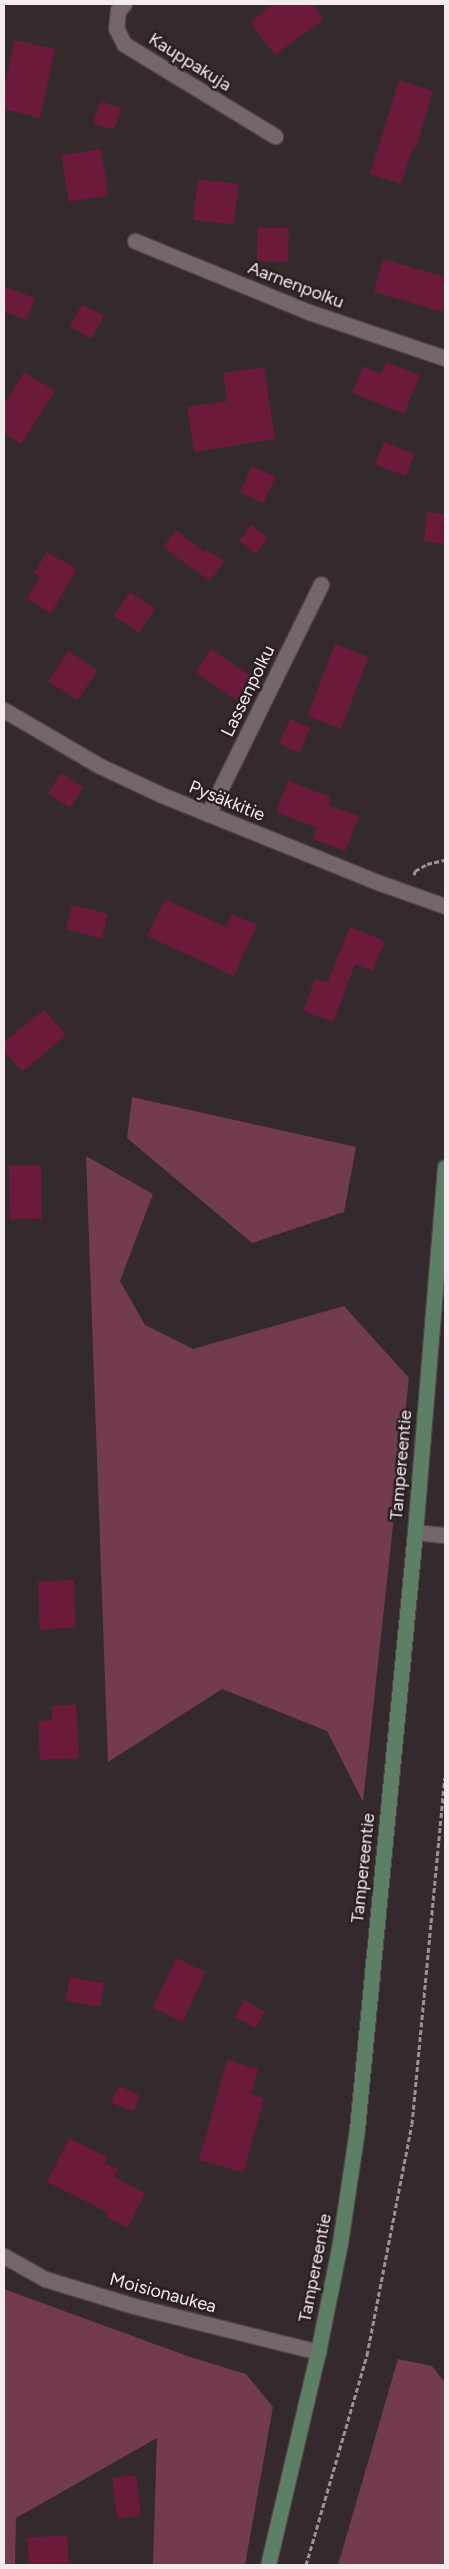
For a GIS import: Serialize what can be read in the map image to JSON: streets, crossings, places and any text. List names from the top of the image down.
{
  "streets": {
    "main road": ["Tampereentie"],
    "street": [
      "Kauppakuja",
      "Aarnenpolku",
      "Lassenpolku",
      "Pysäkkitie",
      "Moisionaukea"
    ]
  },
  "crossings": [
    ["Lassenpolku", "Pysäkkitie"],
    ["Tampereentie", "Moisionaukea"]
  ]
}
